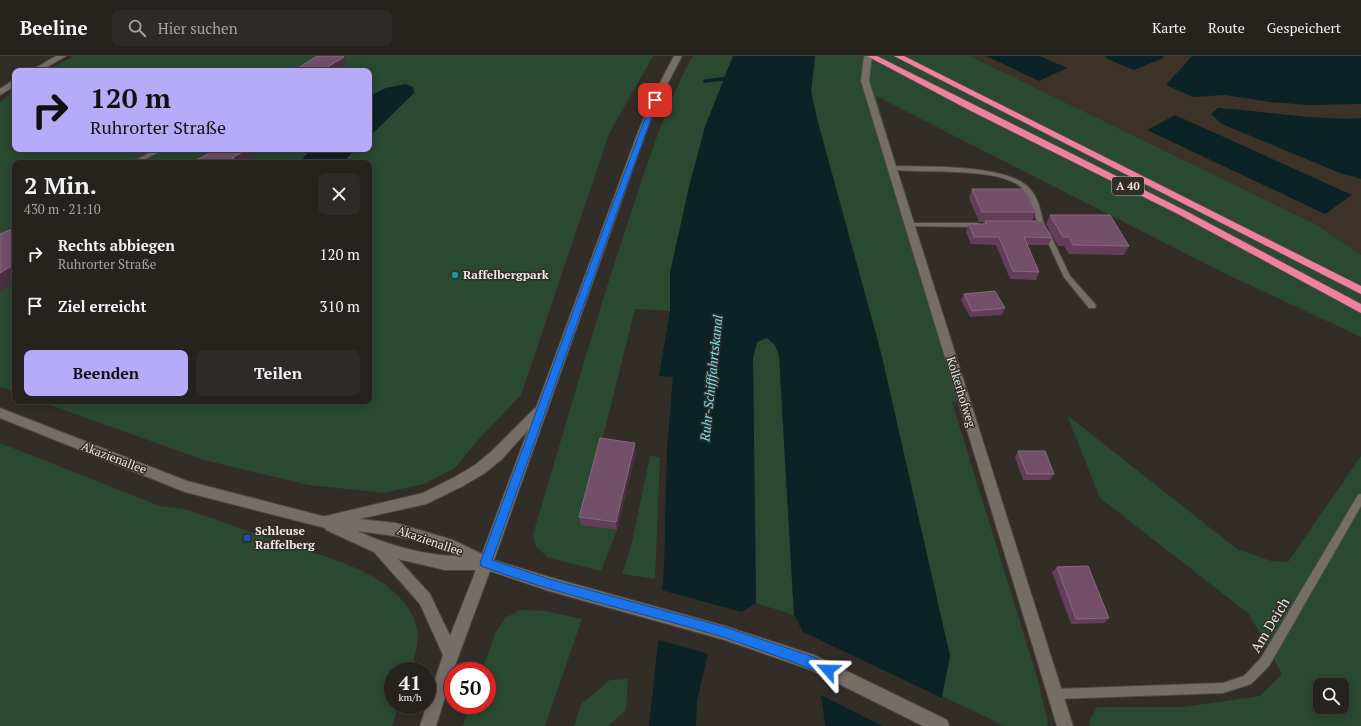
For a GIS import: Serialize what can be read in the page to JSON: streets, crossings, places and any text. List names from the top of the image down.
{
  "streets": {
    "highway": ["A 40"],
    "main road": ["Kolkerhofweg", "Akazienallee"],
    "lane": ["Am Deich"]
  },
  "crossings": [
    ["Kolkerhofweg", "Am Deich"]
  ],
  "water": ["Ruhr-Schifffahrtskanal"],
  "places": {
    "other": ["Raffelbergpark"],
    "transit": ["Schleuse Raffelberg"]
  },
  "page": {
    "header": "Beeline",
    "search": "Hier suchen",
    "nav": ["Karte", "Route", "Gespeichert"],
    "turn": ["120 m", "Ruhrorter Straße"],
    "heading": ["2 Min.", "430 m · 21:10"],
    "list": [
      {
        "name": "Rechts abbiegen",
        "note": "Ruhrorter Straße",
        "value": "120 m"
      },
      {
        "name": "Ziel erreicht",
        "value": "310 m"
      }
    ],
    "buttons": ["Beenden", "Teilen"],
    "speed": "41 km/h",
    "limit": "50"
  }
}
